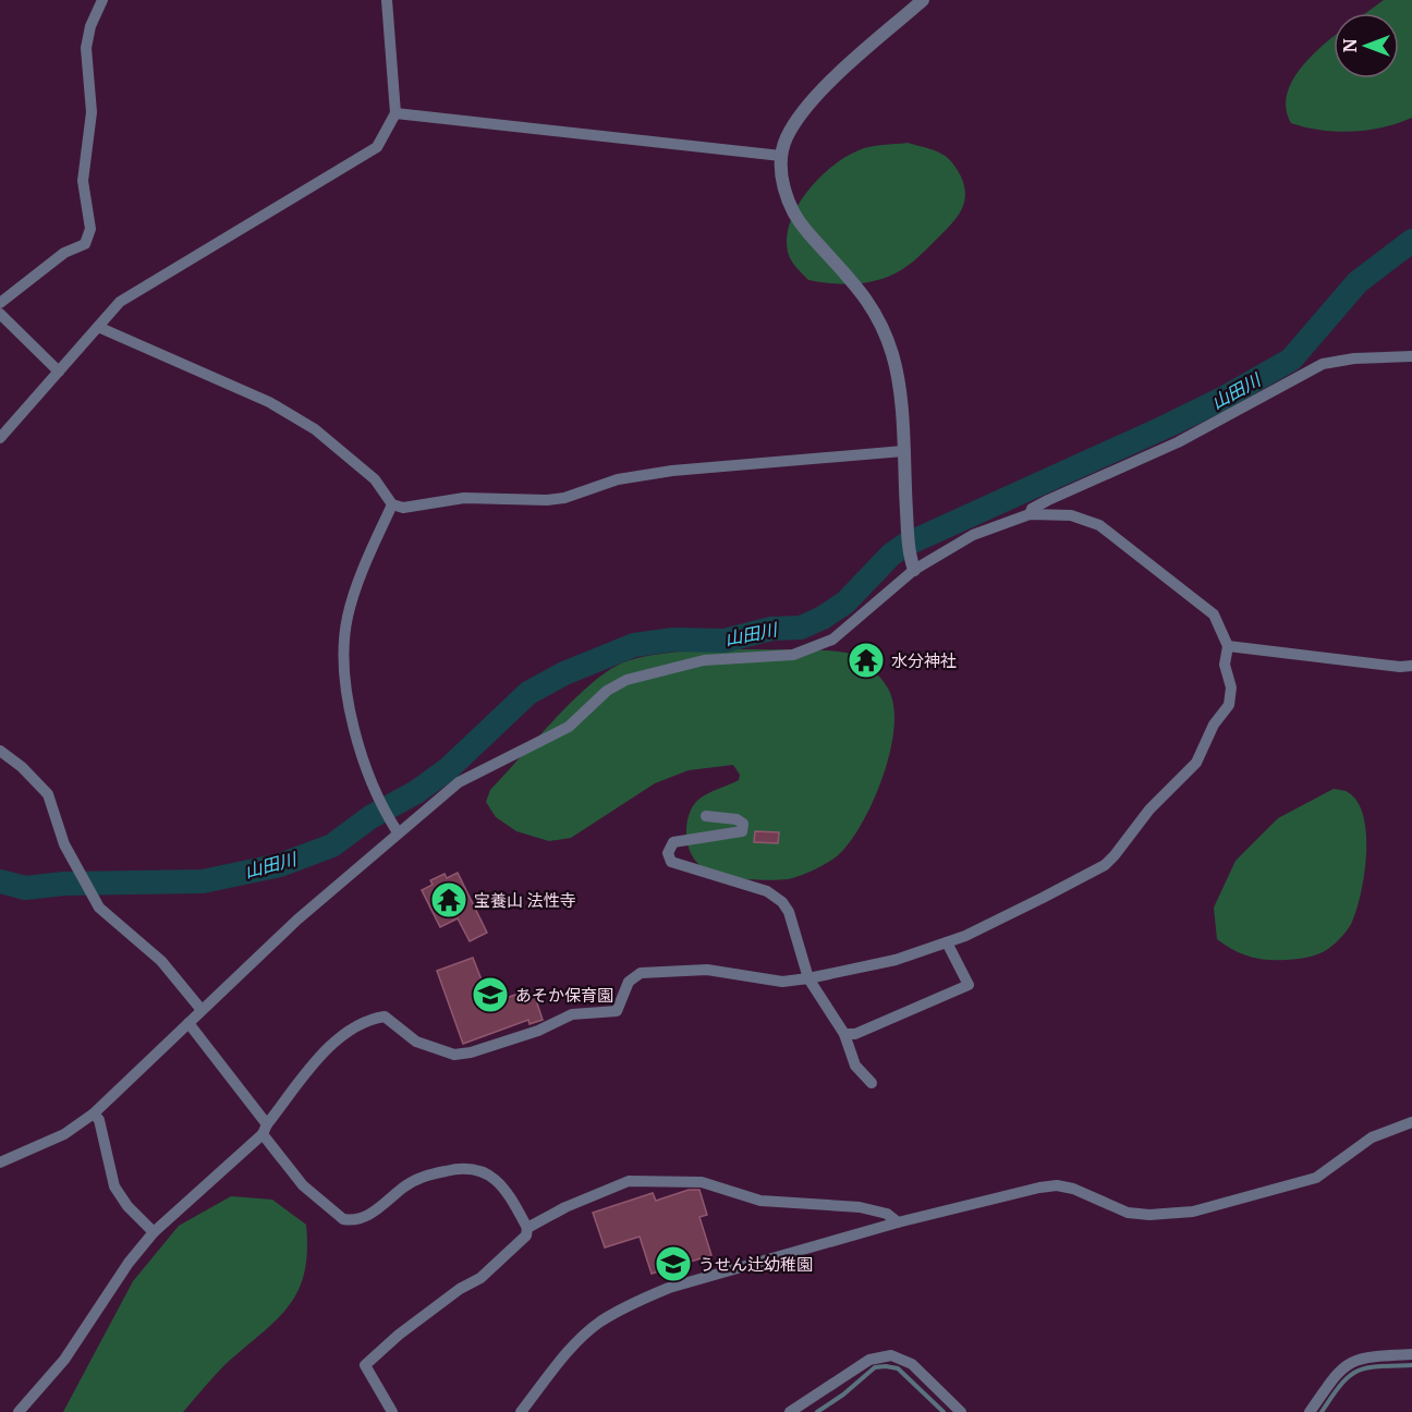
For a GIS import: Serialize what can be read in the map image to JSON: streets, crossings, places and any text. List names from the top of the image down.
{
  "water": ["山田川"],
  "places": {
    "temple": ["水分神社", "宝養山 法性寺"],
    "school or university": ["あそか保育園", "うせん辻幼稚園"]
  },
  "north": "left"
}
